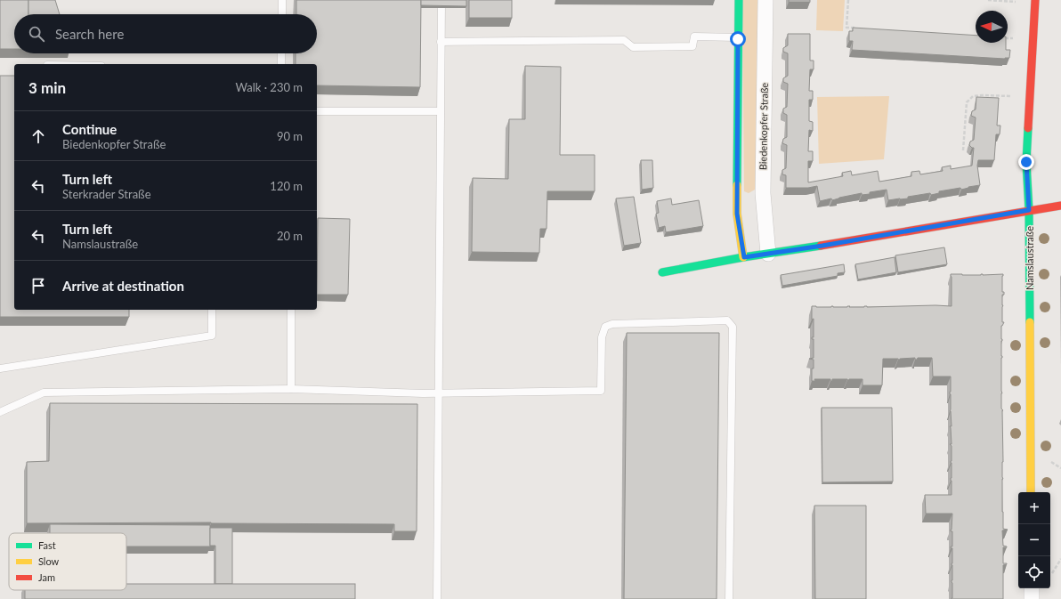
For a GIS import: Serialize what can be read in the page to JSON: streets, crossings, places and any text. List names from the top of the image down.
{
  "streets": {
    "street": ["Biedenkopfer Straße", "Namslaustraße"]
  },
  "legend": ["Fast", "Slow", "Jam"],
  "north": "left",
  "page": {
    "search": "Search here",
    "heading": ["3 min", "Walk · 230 m"],
    "list": [
      ["Continue", "Biedenkopfer Straße", "90 m"],
      ["Turn left", "Sterkrader Straße", "120 m"],
      ["Turn left", "Namslaustraße", "20 m"],
      "Arrive at destination"
    ],
    "map_buttons": ["+", "−"]
  }
}
